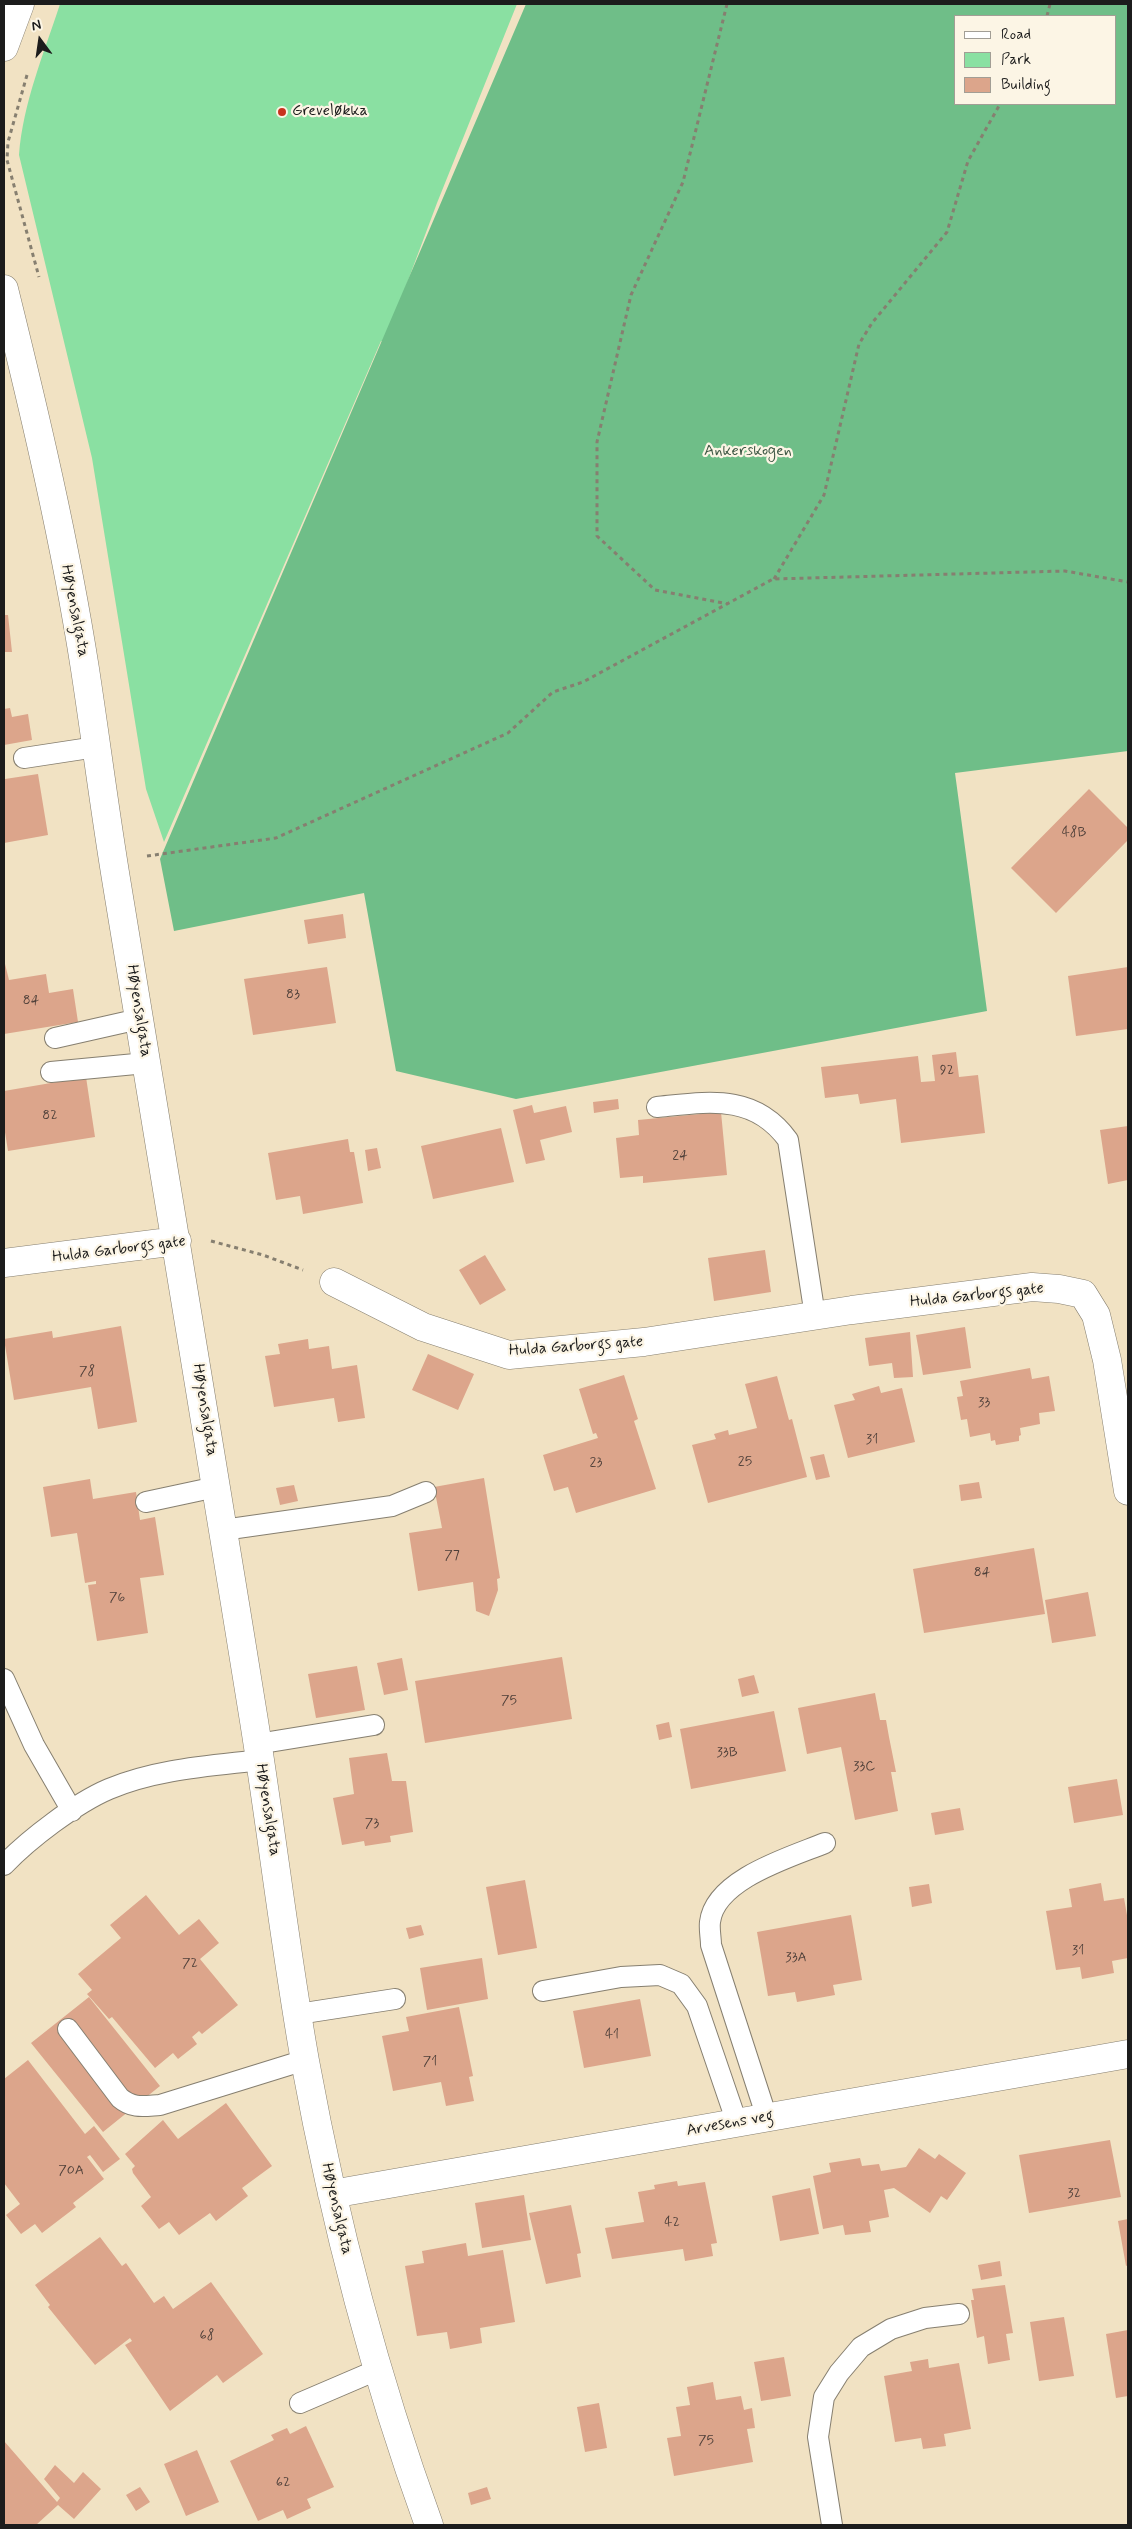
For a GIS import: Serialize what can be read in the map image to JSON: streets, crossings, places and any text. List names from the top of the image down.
{
  "streets": {
    "street": ["Høyensalgata", "Hulda Garborgs gate", "Arvesens veg"]
  },
  "crossings": [
    ["Høyensalgata", "Hulda Garborgs gate"],
    ["Høyensalgata", "Arvesens veg"]
  ],
  "parks": ["Ankerskogen"],
  "places": ["Greveløkka"],
  "house_numbers": [
    "48B",
    "83",
    "84",
    "92",
    "82",
    "24",
    "78",
    "33",
    "31",
    "25",
    "23",
    "77",
    "84",
    "76",
    "75",
    "33B",
    "33C",
    "73",
    "31",
    "33A",
    "72",
    "41",
    "71",
    "70A",
    "32",
    "42",
    "68",
    "75",
    "62"
  ],
  "legend": ["Road", "Park", "Building"],
  "north": "top"
}
